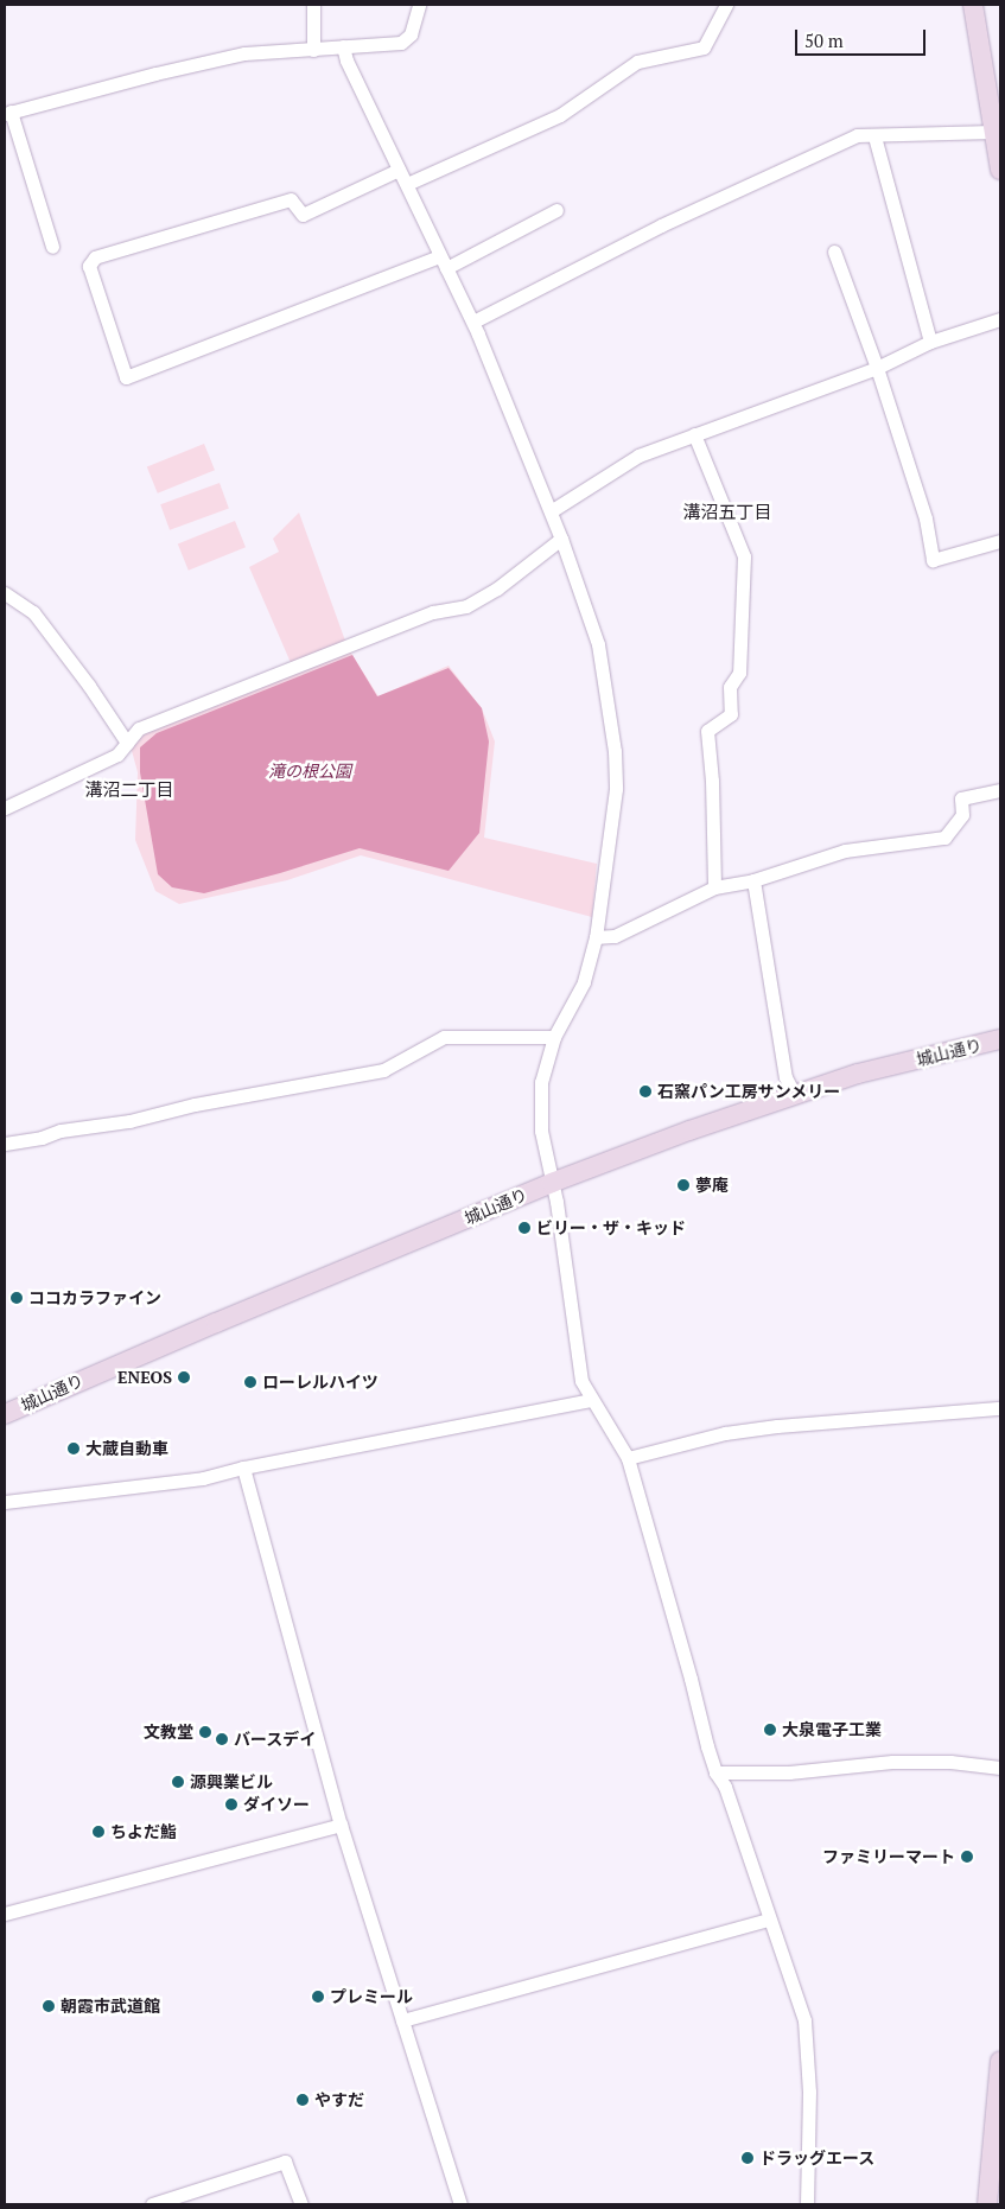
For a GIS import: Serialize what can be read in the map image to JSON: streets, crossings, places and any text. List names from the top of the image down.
{
  "streets": {
    "street": ["城山通り"]
  },
  "districts": ["溝沼五丁目", "溝沼二丁目"],
  "parks": ["滝の根公園"],
  "places": [
    "石窯パン工房サンメリー",
    "夢庵",
    "ビリー・ザ・キッド",
    "ココカラファイン",
    "ENEOS",
    "ローレルハイツ",
    "大蔵自動車",
    "大泉電子工業",
    "文教堂",
    "バースデイ",
    "源興業ビル",
    "ダイソー",
    "ちよだ鮨",
    "ファミリーマート",
    "プレミール",
    "朝霞市武道館",
    "やすだ",
    "ドラッグエース"
  ],
  "scale_bar": "50 m"
}
